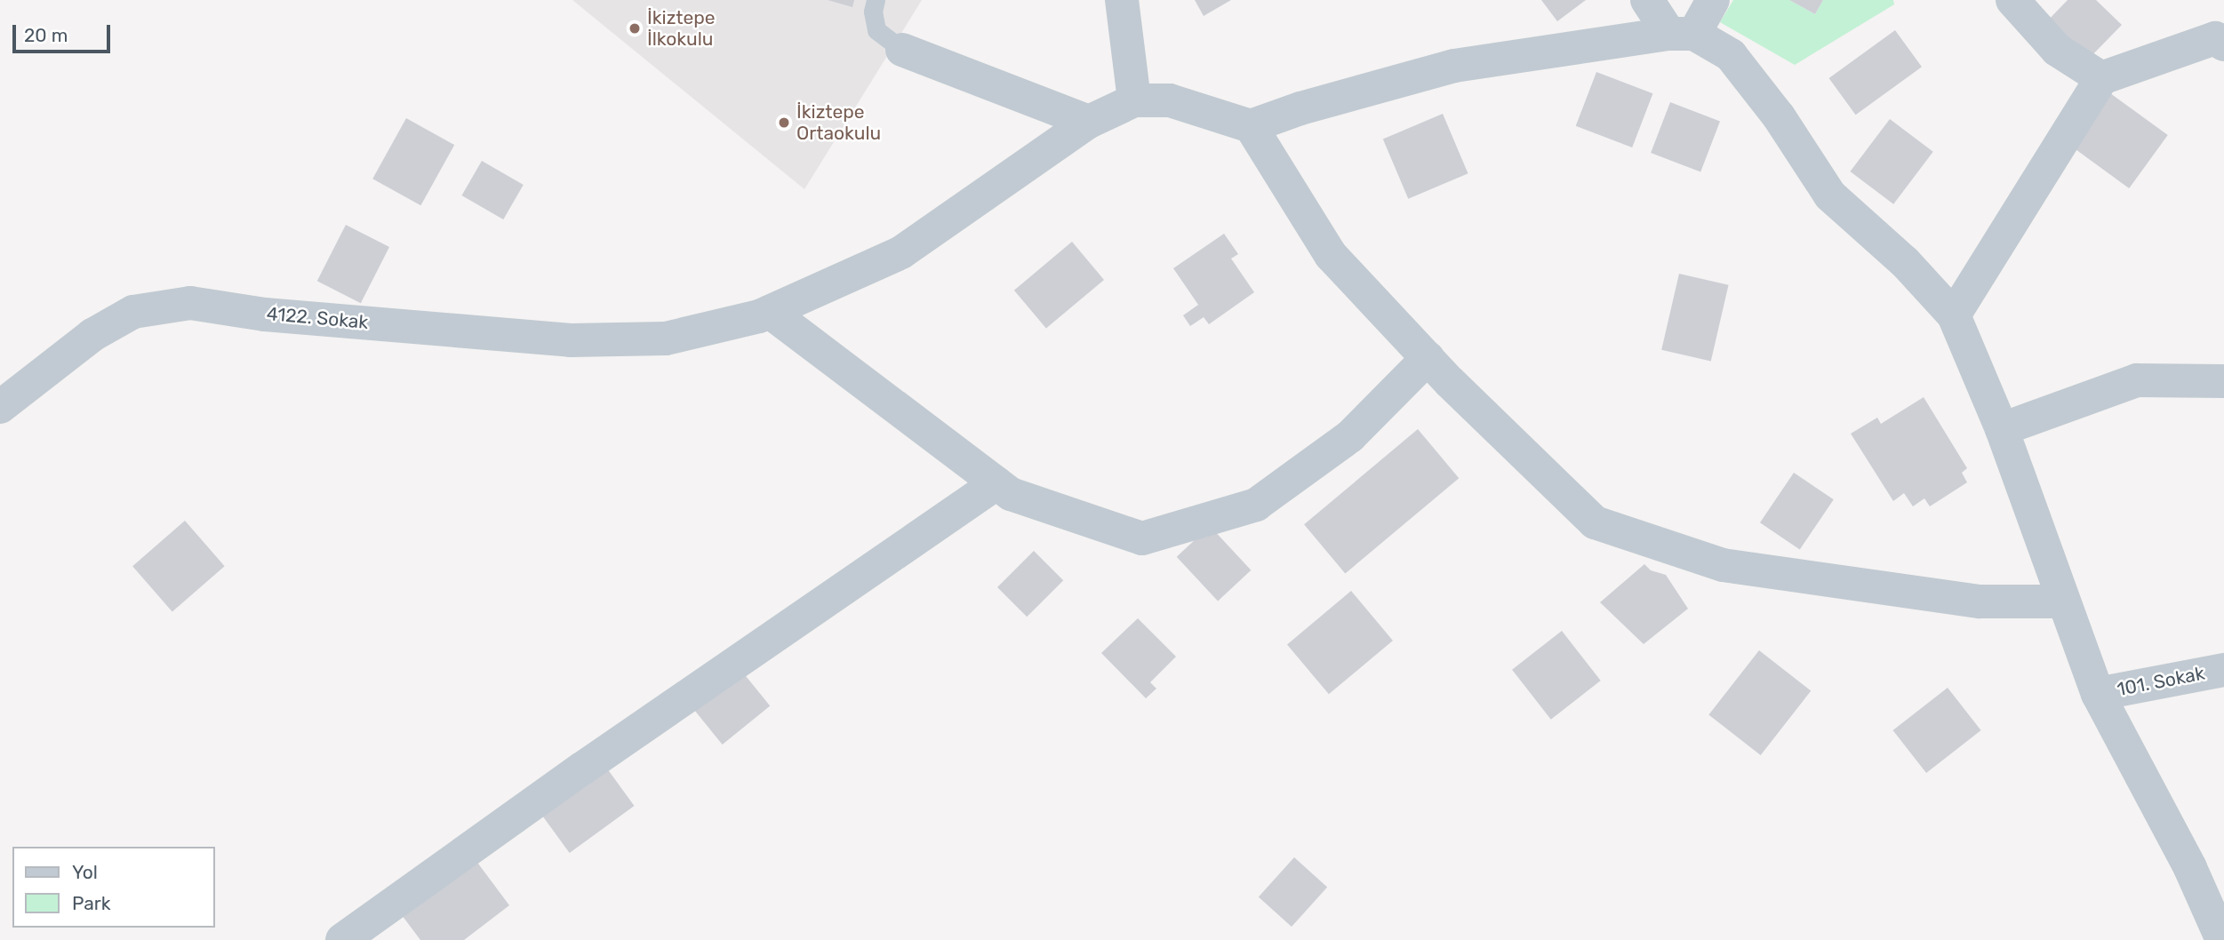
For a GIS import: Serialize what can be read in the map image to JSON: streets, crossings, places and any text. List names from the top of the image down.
{
  "streets": {
    "street": ["4122. Sokak", "101. Sokak"]
  },
  "places": ["İkiztepe İlkokulu", "İkiztepe Ortaokulu"],
  "legend": ["Yol", "Park"],
  "scale_bar": "20 m"
}
